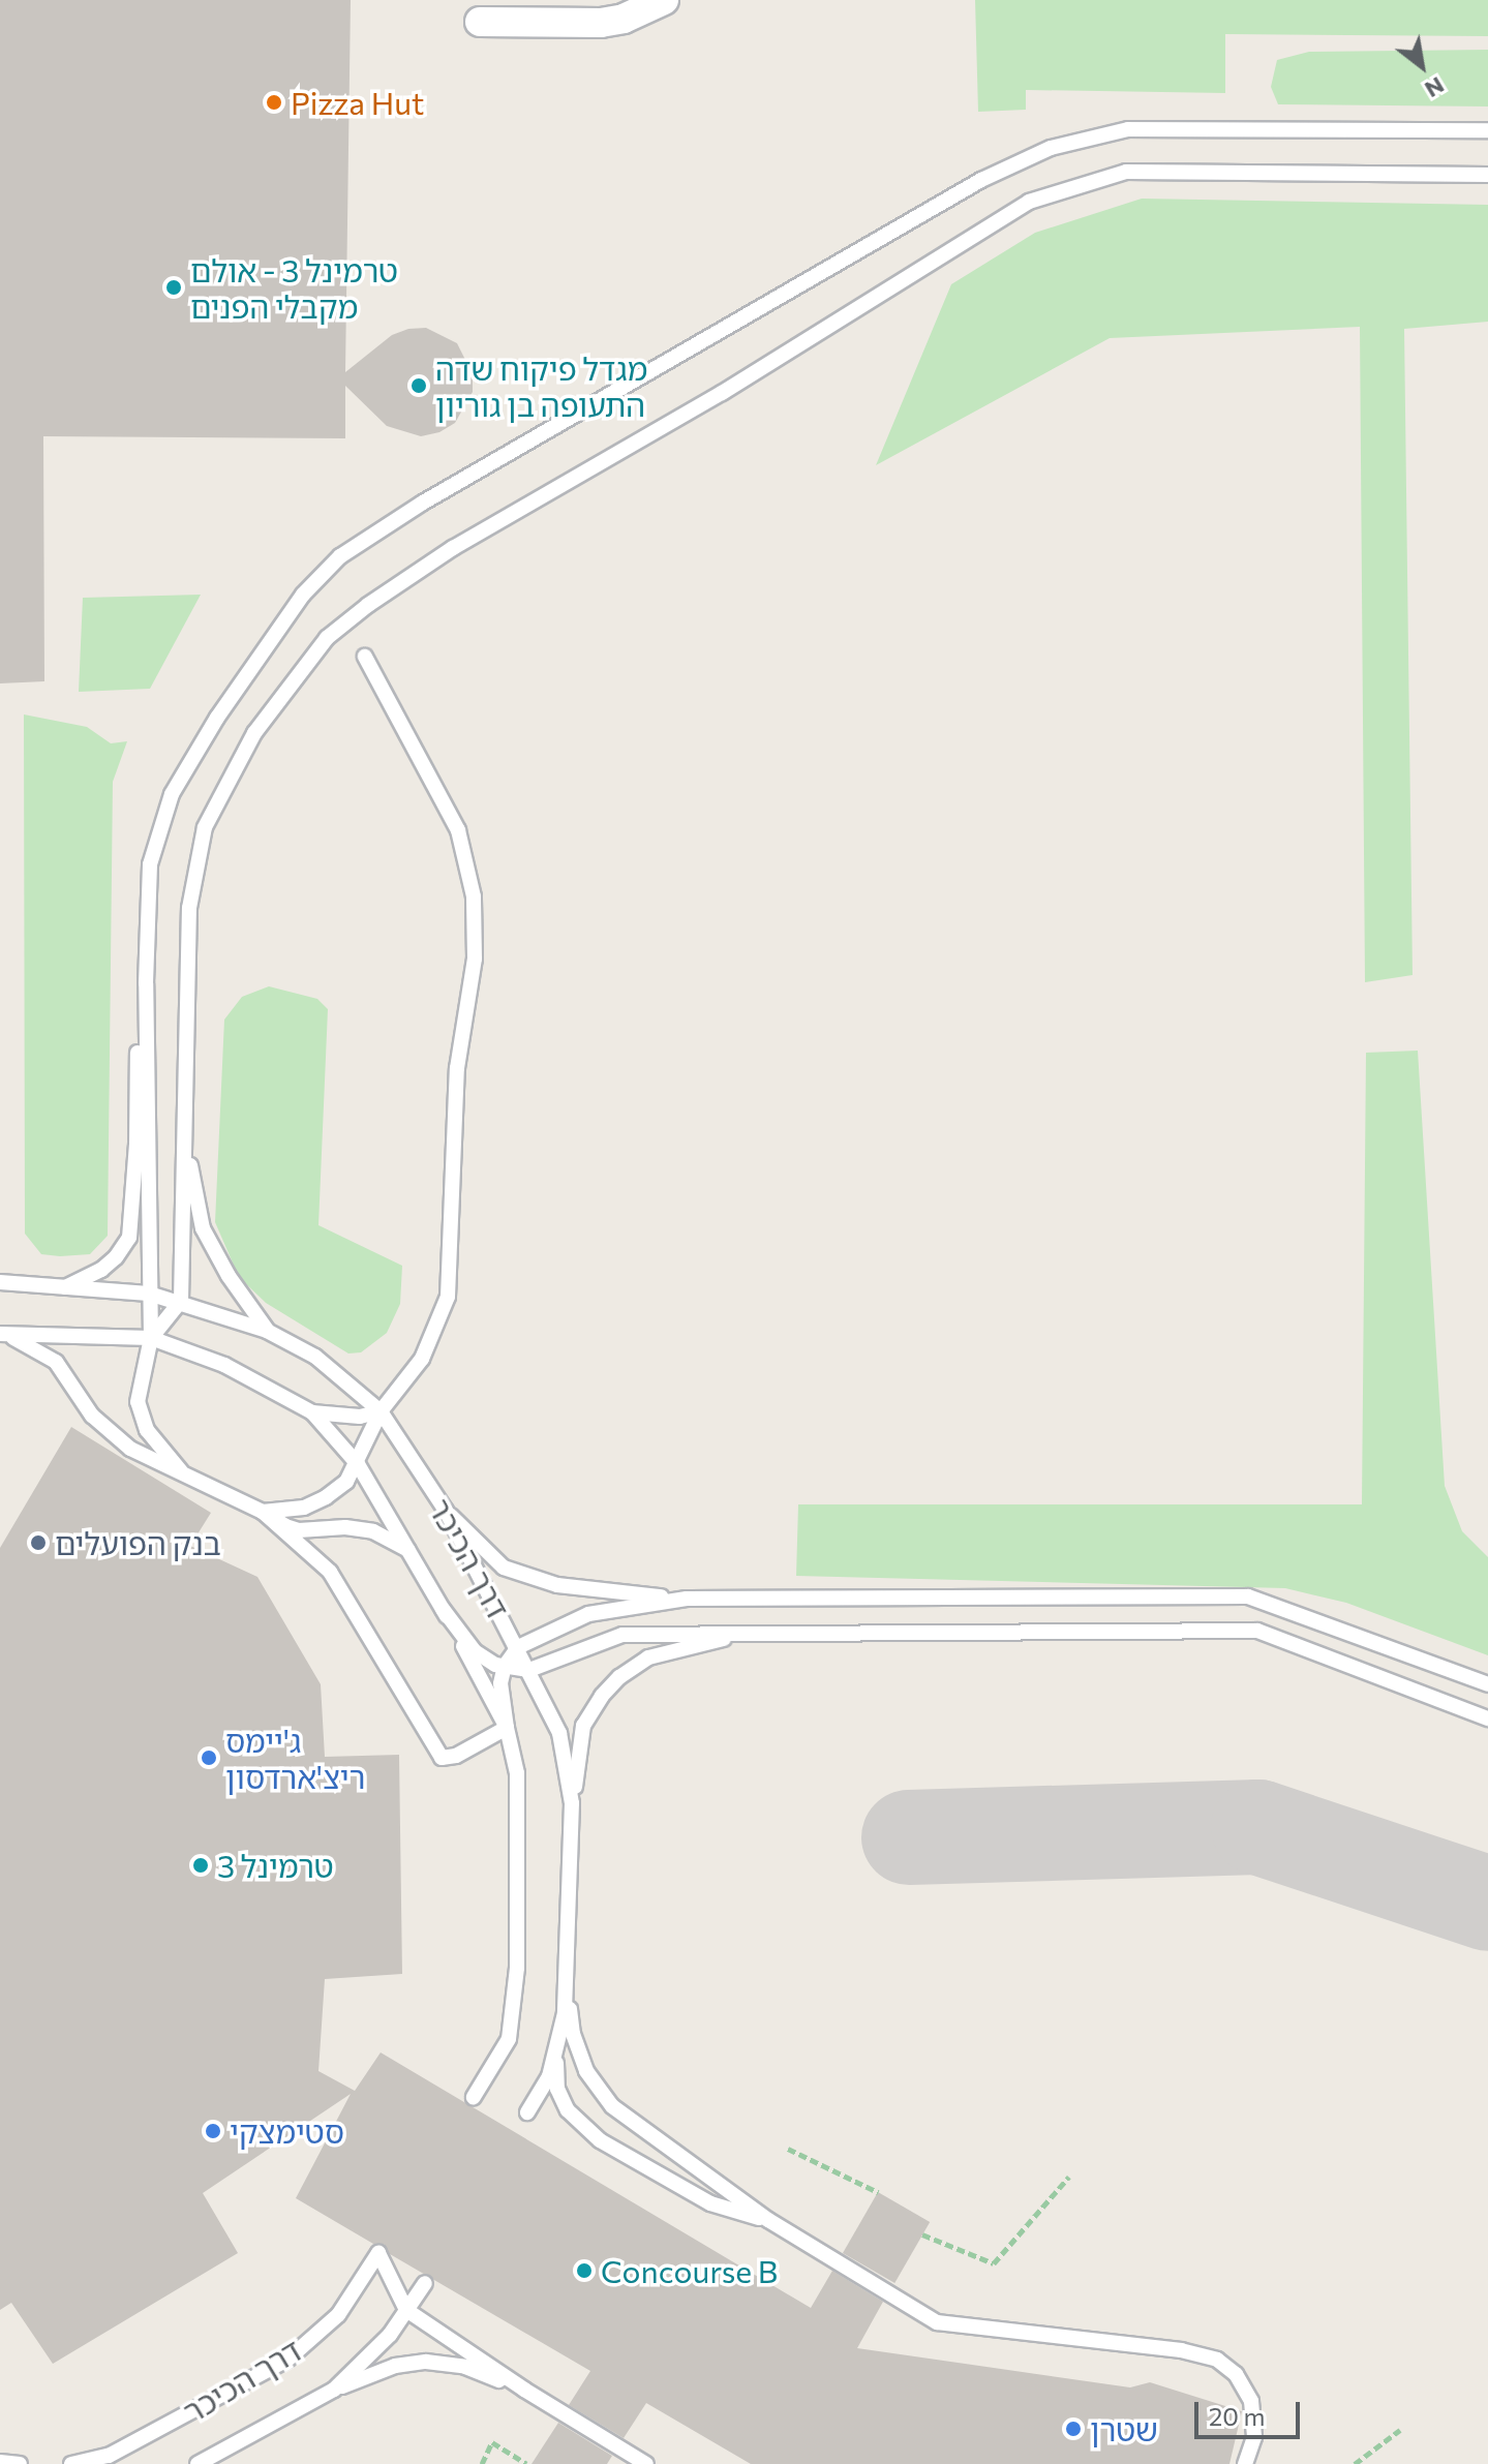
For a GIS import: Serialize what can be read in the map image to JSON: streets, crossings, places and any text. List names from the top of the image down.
{
  "streets": {
    "lane": ["דרך הכיכר"]
  },
  "places": [
    "Pizza Hut",
    "טרמינל 3 - אולם מקבלי הפנים",
    "מגדל פיקוח שדה התעופה בן גוריון",
    "בנק הפועלים",
    "ג'יימס ריצ'ארדסון",
    "טרמינל 3",
    "סטימצקי",
    "Concourse B",
    "שטרן"
  ],
  "scale_bar": "20 m",
  "north": "bottom right"
}
